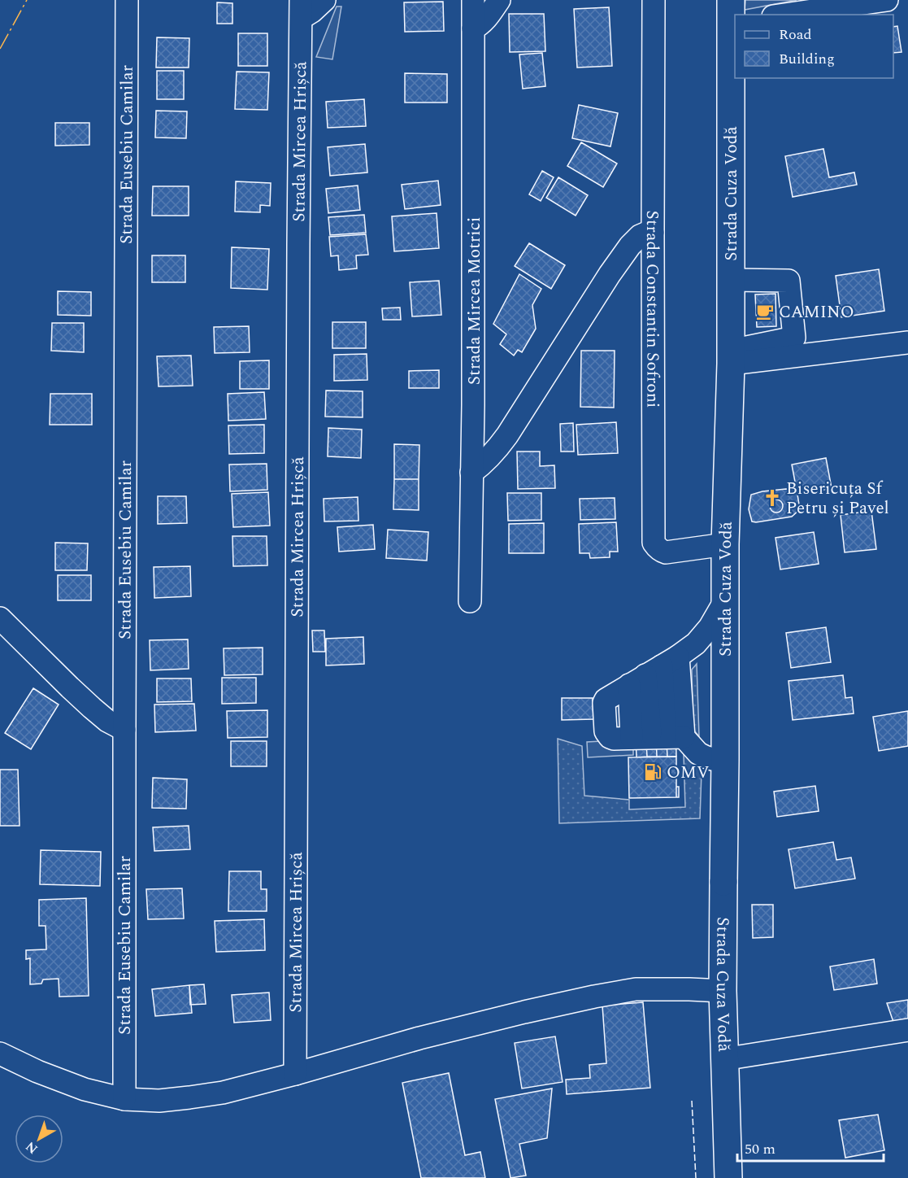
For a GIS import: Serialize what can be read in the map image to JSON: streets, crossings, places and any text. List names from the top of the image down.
{
  "streets": {
    "main road": ["Strada Cuza Vodă"],
    "street": [
      "Strada Mircea Hrișcă",
      "Strada Eusebiu Camilar",
      "Strada Mircea Motrici",
      "Strada Constantin Sofroni"
    ]
  },
  "crossings": [
    ["Strada Cuza Vodă", "Strada Constantin Sofroni"]
  ],
  "places": {
    "cafe": ["CAMINO"],
    "church": ["Bisericuța Sf Petru și Pavel"],
    "fuel station": ["OMV"]
  },
  "legend": ["Road", "Building"],
  "scale_bar": "50 m",
  "north": "bottom left"
}
